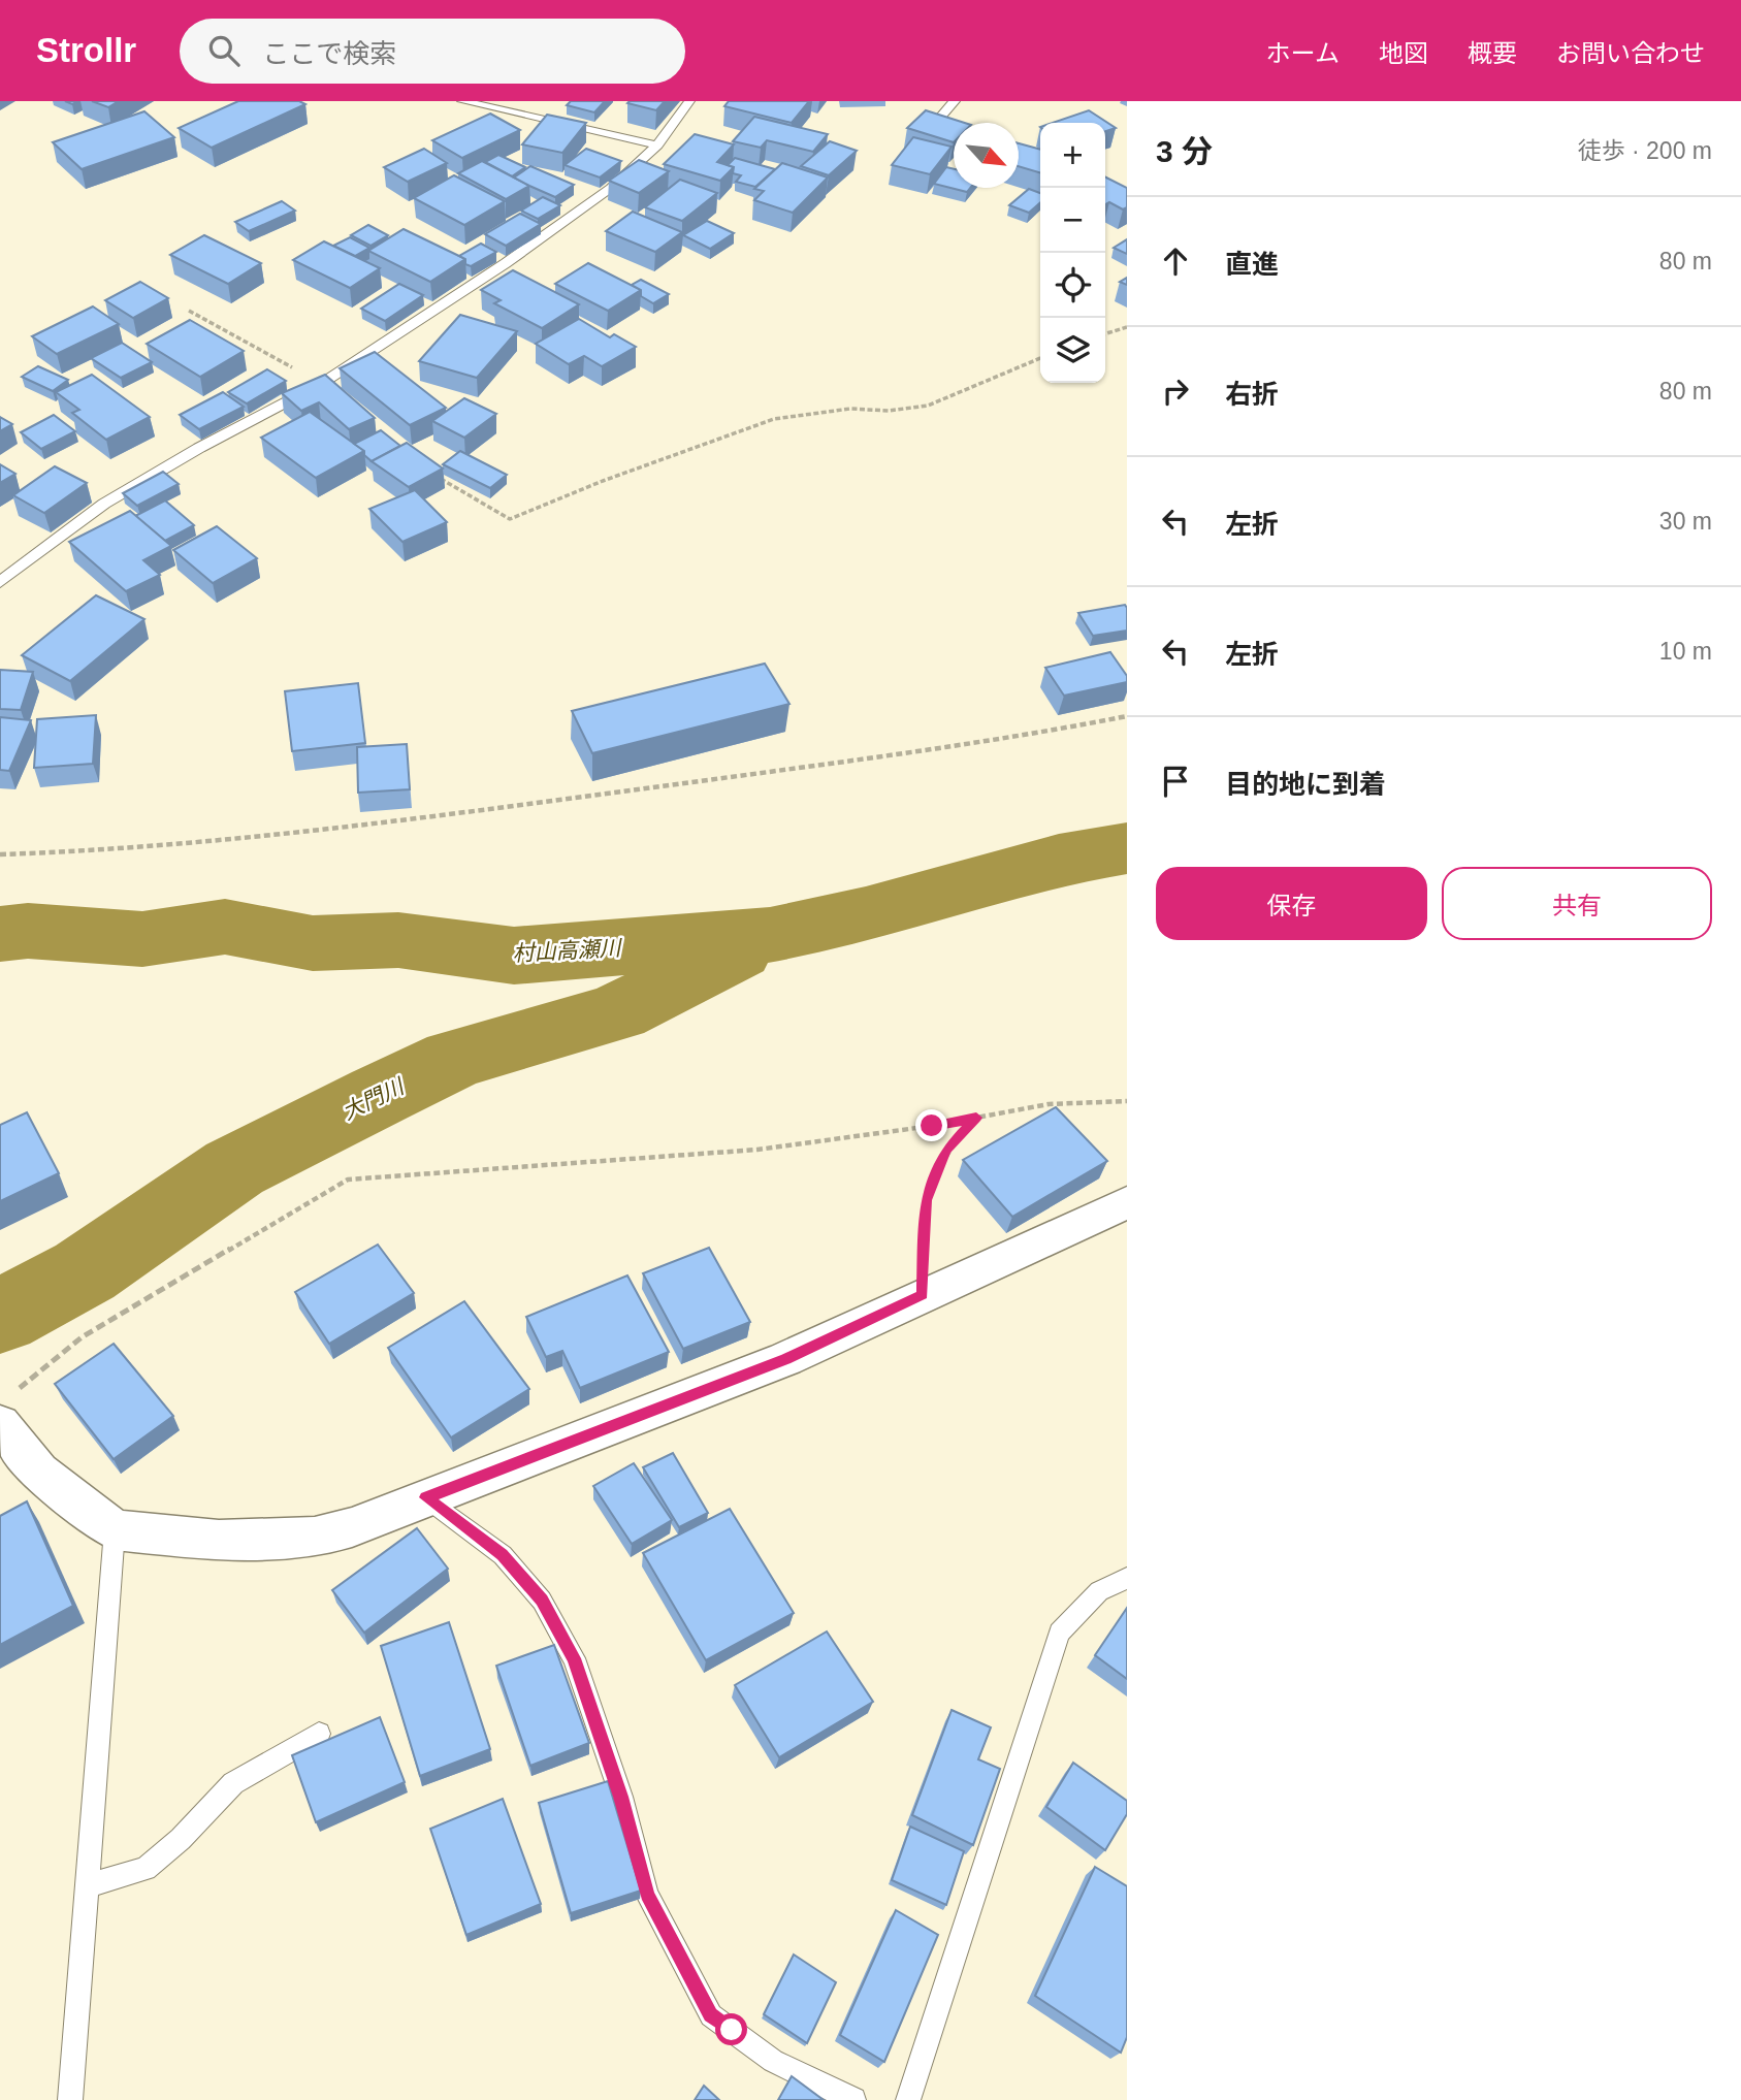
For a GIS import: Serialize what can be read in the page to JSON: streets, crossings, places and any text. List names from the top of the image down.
{
  "water": ["村山高瀬川", "大門川"],
  "north": "bottom right",
  "page": {
    "header": "Strollr",
    "search": "ここで検索",
    "nav": [
      "ホーム",
      "地図",
      "概要",
      "お問い合わせ"
    ],
    "heading": ["3 分", "徒歩 · 200 m"],
    "map_buttons": ["+", "−"],
    "list": [
      ["直進", "80 m"],
      ["右折", "80 m"],
      ["左折", "30 m"],
      ["左折", "10 m"],
      "目的地に到着"
    ],
    "buttons": ["保存", "共有"]
  }
}
